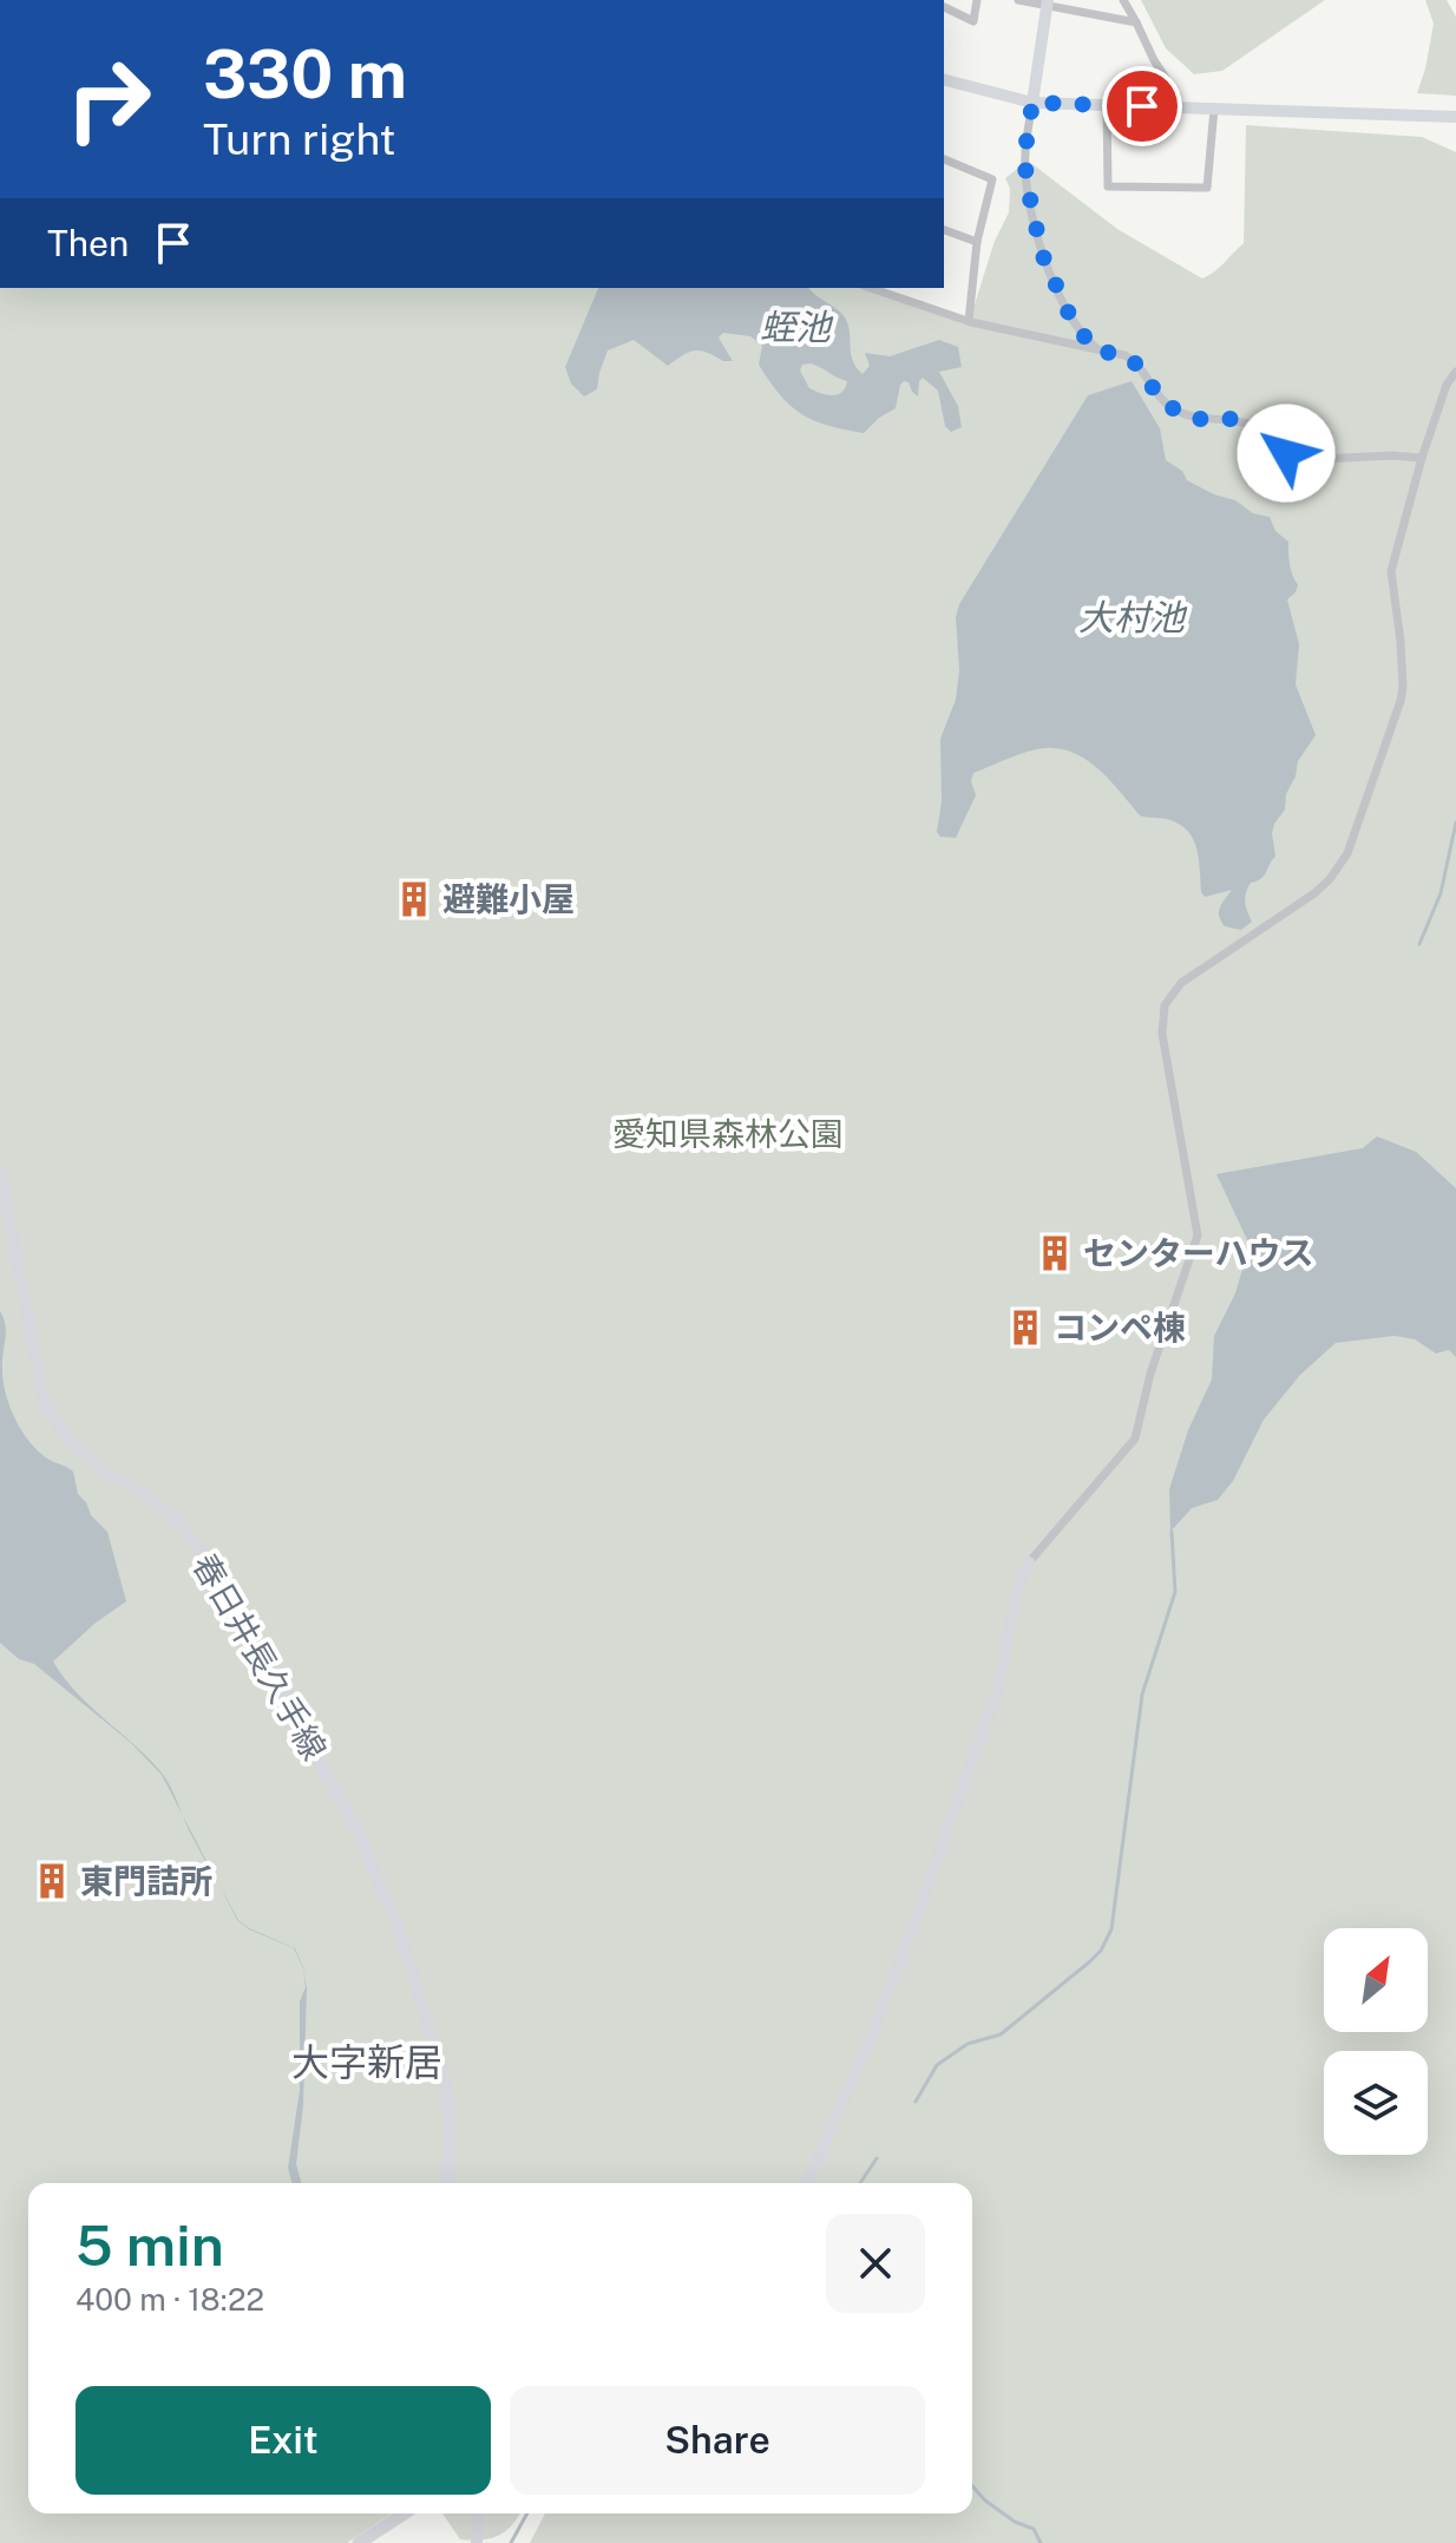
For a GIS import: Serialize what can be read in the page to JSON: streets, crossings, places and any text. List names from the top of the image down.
{
  "streets": {
    "main road": ["春日井長久手線"]
  },
  "districts": ["大字新居"],
  "water": ["蛭池", "大村池"],
  "parks": ["愛知県森林公園"],
  "places": {
    "building": [
      "避難小屋",
      "センターハウス",
      "コンペ棟",
      "東門詰所"
    ]
  },
  "north": "top right",
  "page": {
    "turn": ["330 m", "Turn right"],
    "then": "Then",
    "heading": ["5 min", "400 m · 18:22"],
    "buttons": ["Exit", "Share"]
  }
}
